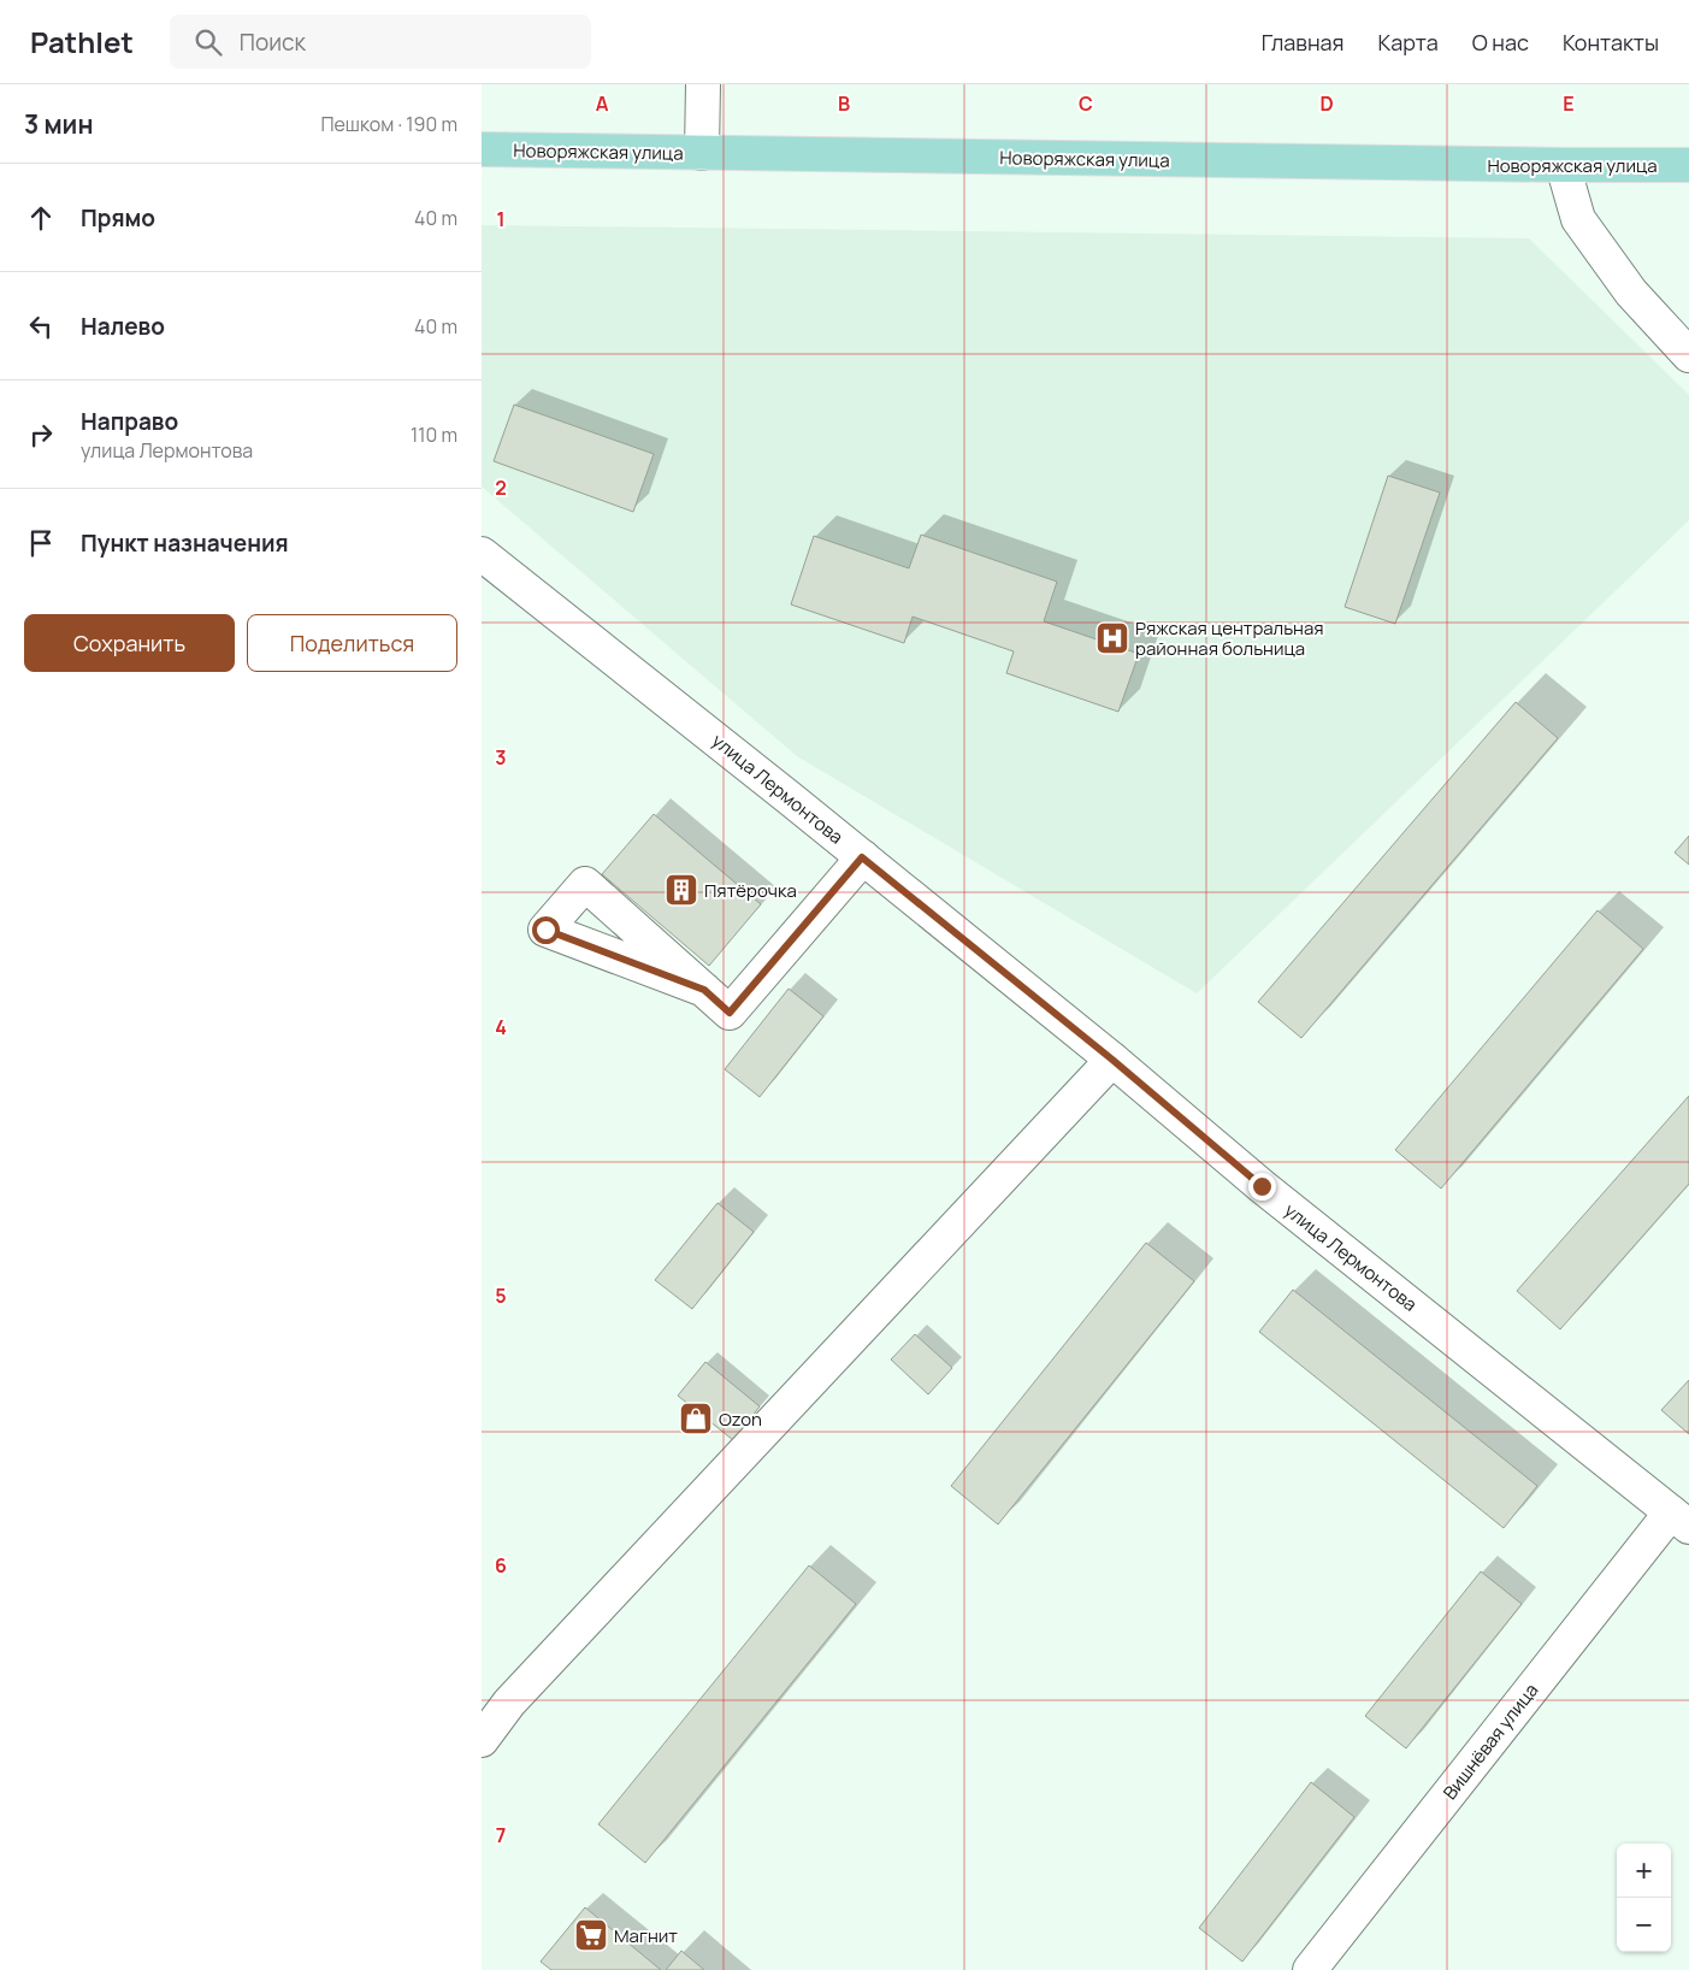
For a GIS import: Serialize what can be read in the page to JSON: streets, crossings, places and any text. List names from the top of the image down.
{
  "streets": {
    "main road": ["Новоряжская улица"],
    "street": ["улица Лермонтова", "Вишнёвая улица"]
  },
  "crossings": [
    ["улица Лермонтова", "Вишнёвая улица"]
  ],
  "places": {
    "hospital": ["Ряжская центральная районная больница"],
    "building": ["Пятёрочка"],
    "shop": ["Ozon"],
    "supermarket": ["Магнит"]
  },
  "page": {
    "header": "Pathlet",
    "search": "Поиск",
    "nav": [
      "Главная",
      "Карта",
      "О нас",
      "Контакты"
    ],
    "heading": ["3 мин", "Пешком · 190 m"],
    "list": [
      ["Прямо", "40 m"],
      ["Налево", "40 m"],
      ["Направо", "улица Лермонтова", "110 m"],
      "Пункт назначения"
    ],
    "buttons": ["Сохранить", "Поделиться"],
    "map_buttons": ["+", "−"]
  },
  "grid": {
    "columns": [
      "A",
      "B",
      "C",
      "D",
      "E"
    ],
    "rows": [
      "1",
      "2",
      "3",
      "4",
      "5",
      "6",
      "7"
    ]
  }
}
